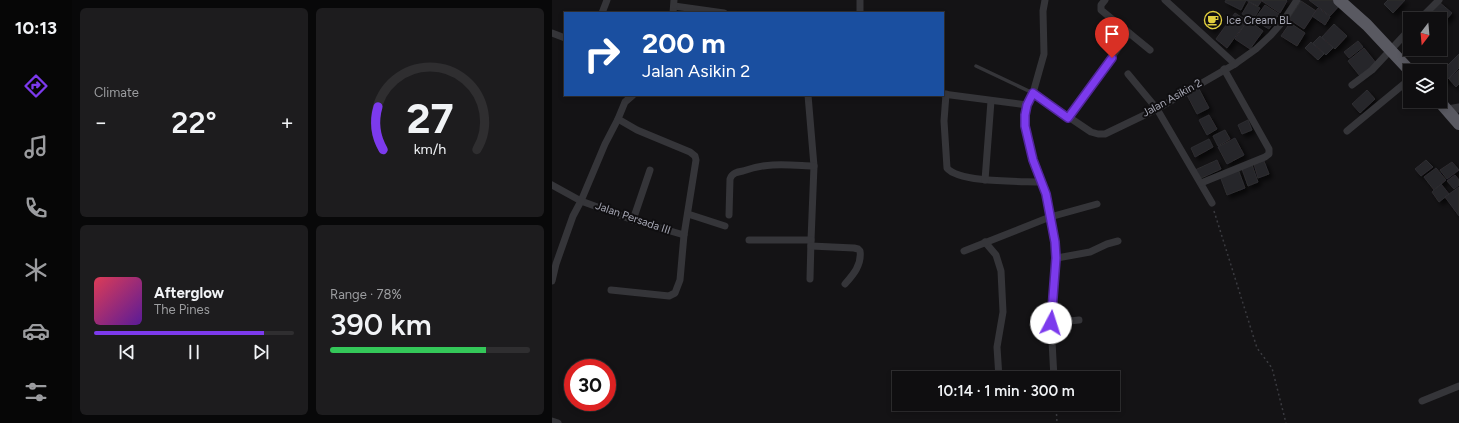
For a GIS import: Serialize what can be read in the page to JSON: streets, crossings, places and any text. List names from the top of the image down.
{
  "streets": {
    "street": ["Jalan Asikin 2", "Jalan Persada III"]
  },
  "places": {
    "cafe": ["Ice Cream BL"]
  },
  "north": "bottom",
  "page": {
    "tabs": "10:13",
    "tile": [
      "Climate",
      ["Range · 78%", "390 km"]
    ],
    "turn": ["200 m", "Jalan Asikin 2"],
    "heat": ["−", "22°", "+"],
    "song": ["Afterglow", "The Pines"],
    "limit": "30",
    "trip": "10:14 · 1 min · 300 m",
    "gauge": ["27", "km/h"]
  }
}
